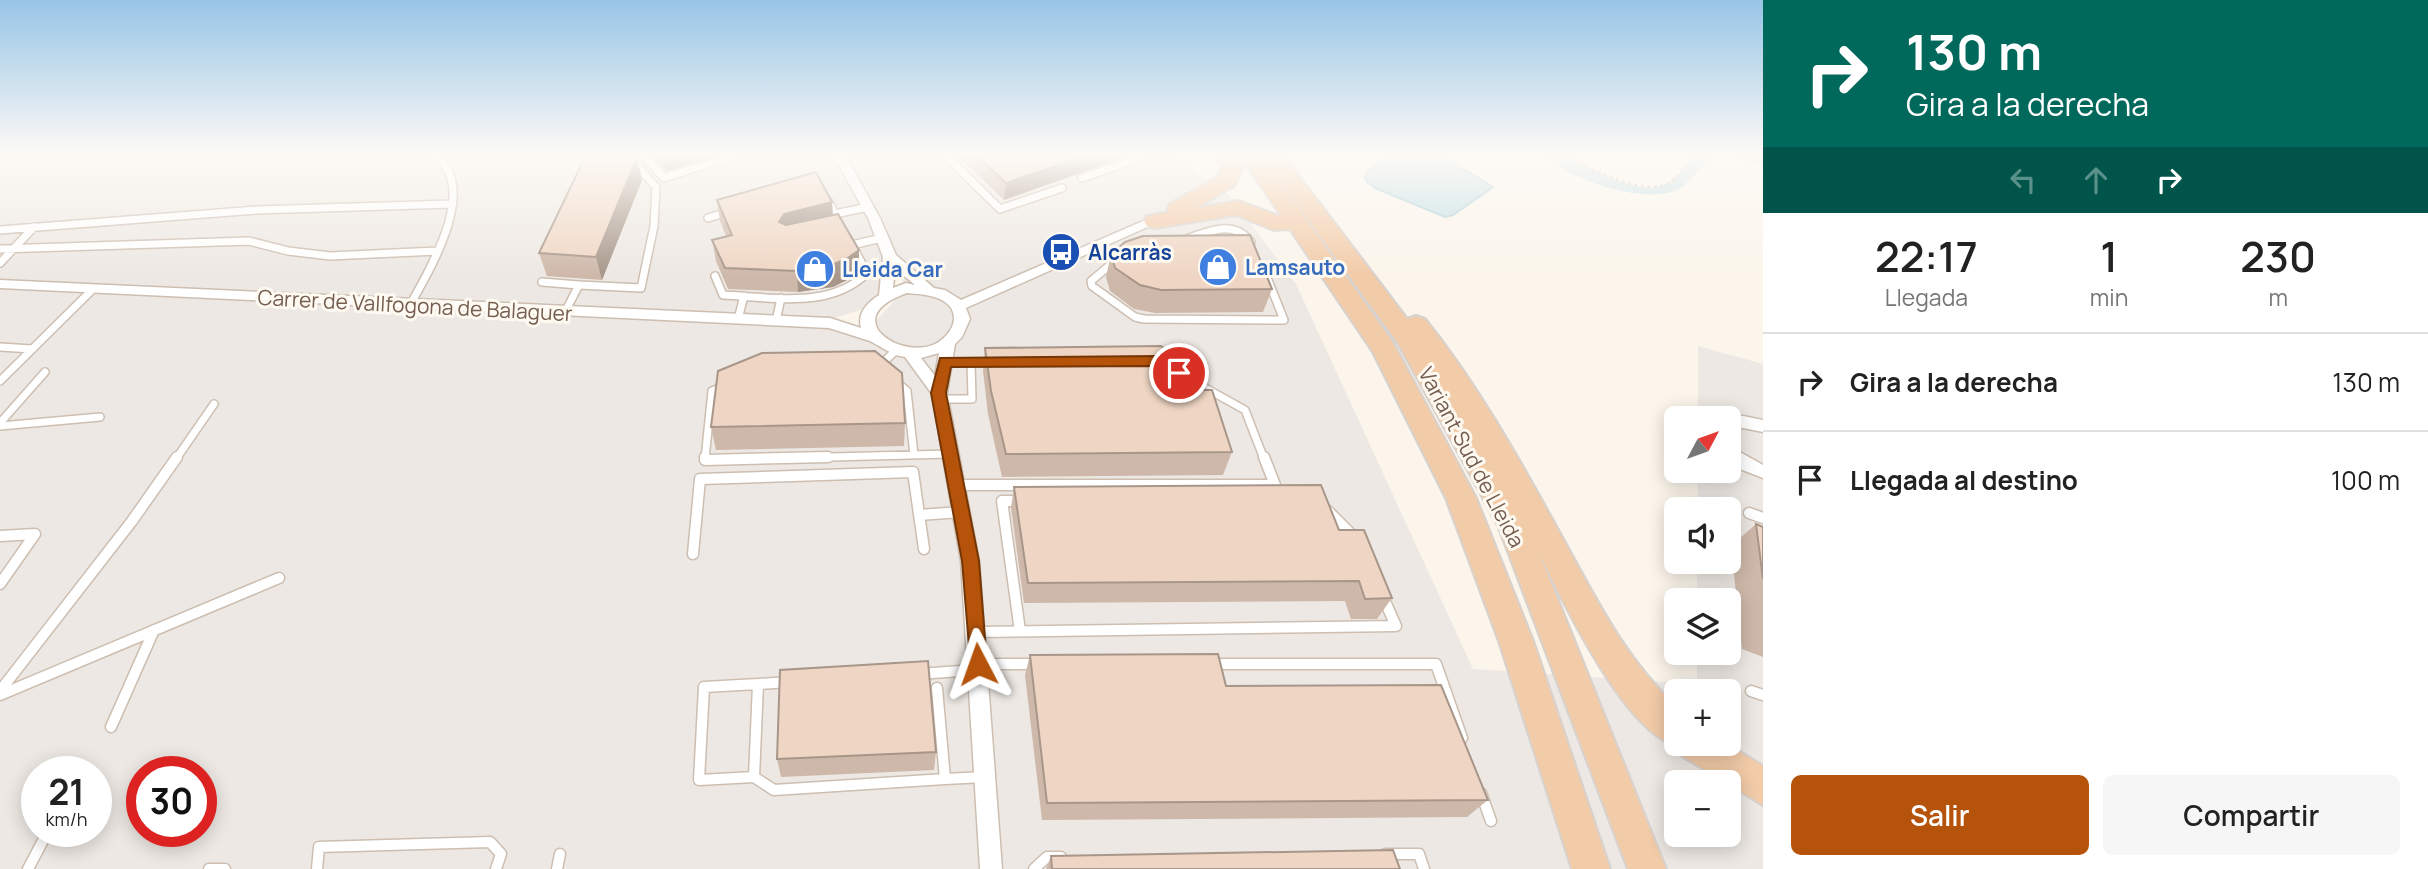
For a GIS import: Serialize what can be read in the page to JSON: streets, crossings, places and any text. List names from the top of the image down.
{
  "streets": {
    "highway": ["Variant Sud de Lleida"],
    "street": ["Carrer de Vallfogona de Balaguer"]
  },
  "places": {
    "bus stop": ["Alcarràs"],
    "shop": ["Lamsauto", "Lleida Car"]
  },
  "north": "top right",
  "page": {
    "turn": ["130 m", "Gira a la derecha"],
    "eta": [
      "22:17",
      "Llegada",
      "1",
      "min",
      "230",
      "m"
    ],
    "list": [
      {
        "name": "Gira a la derecha",
        "value": "130 m"
      },
      {
        "name": "Llegada al destino",
        "value": "100 m"
      }
    ],
    "map_buttons": ["+", "−"],
    "speed": "21 km/h",
    "limit": "30",
    "buttons": ["Salir", "Compartir"]
  }
}
